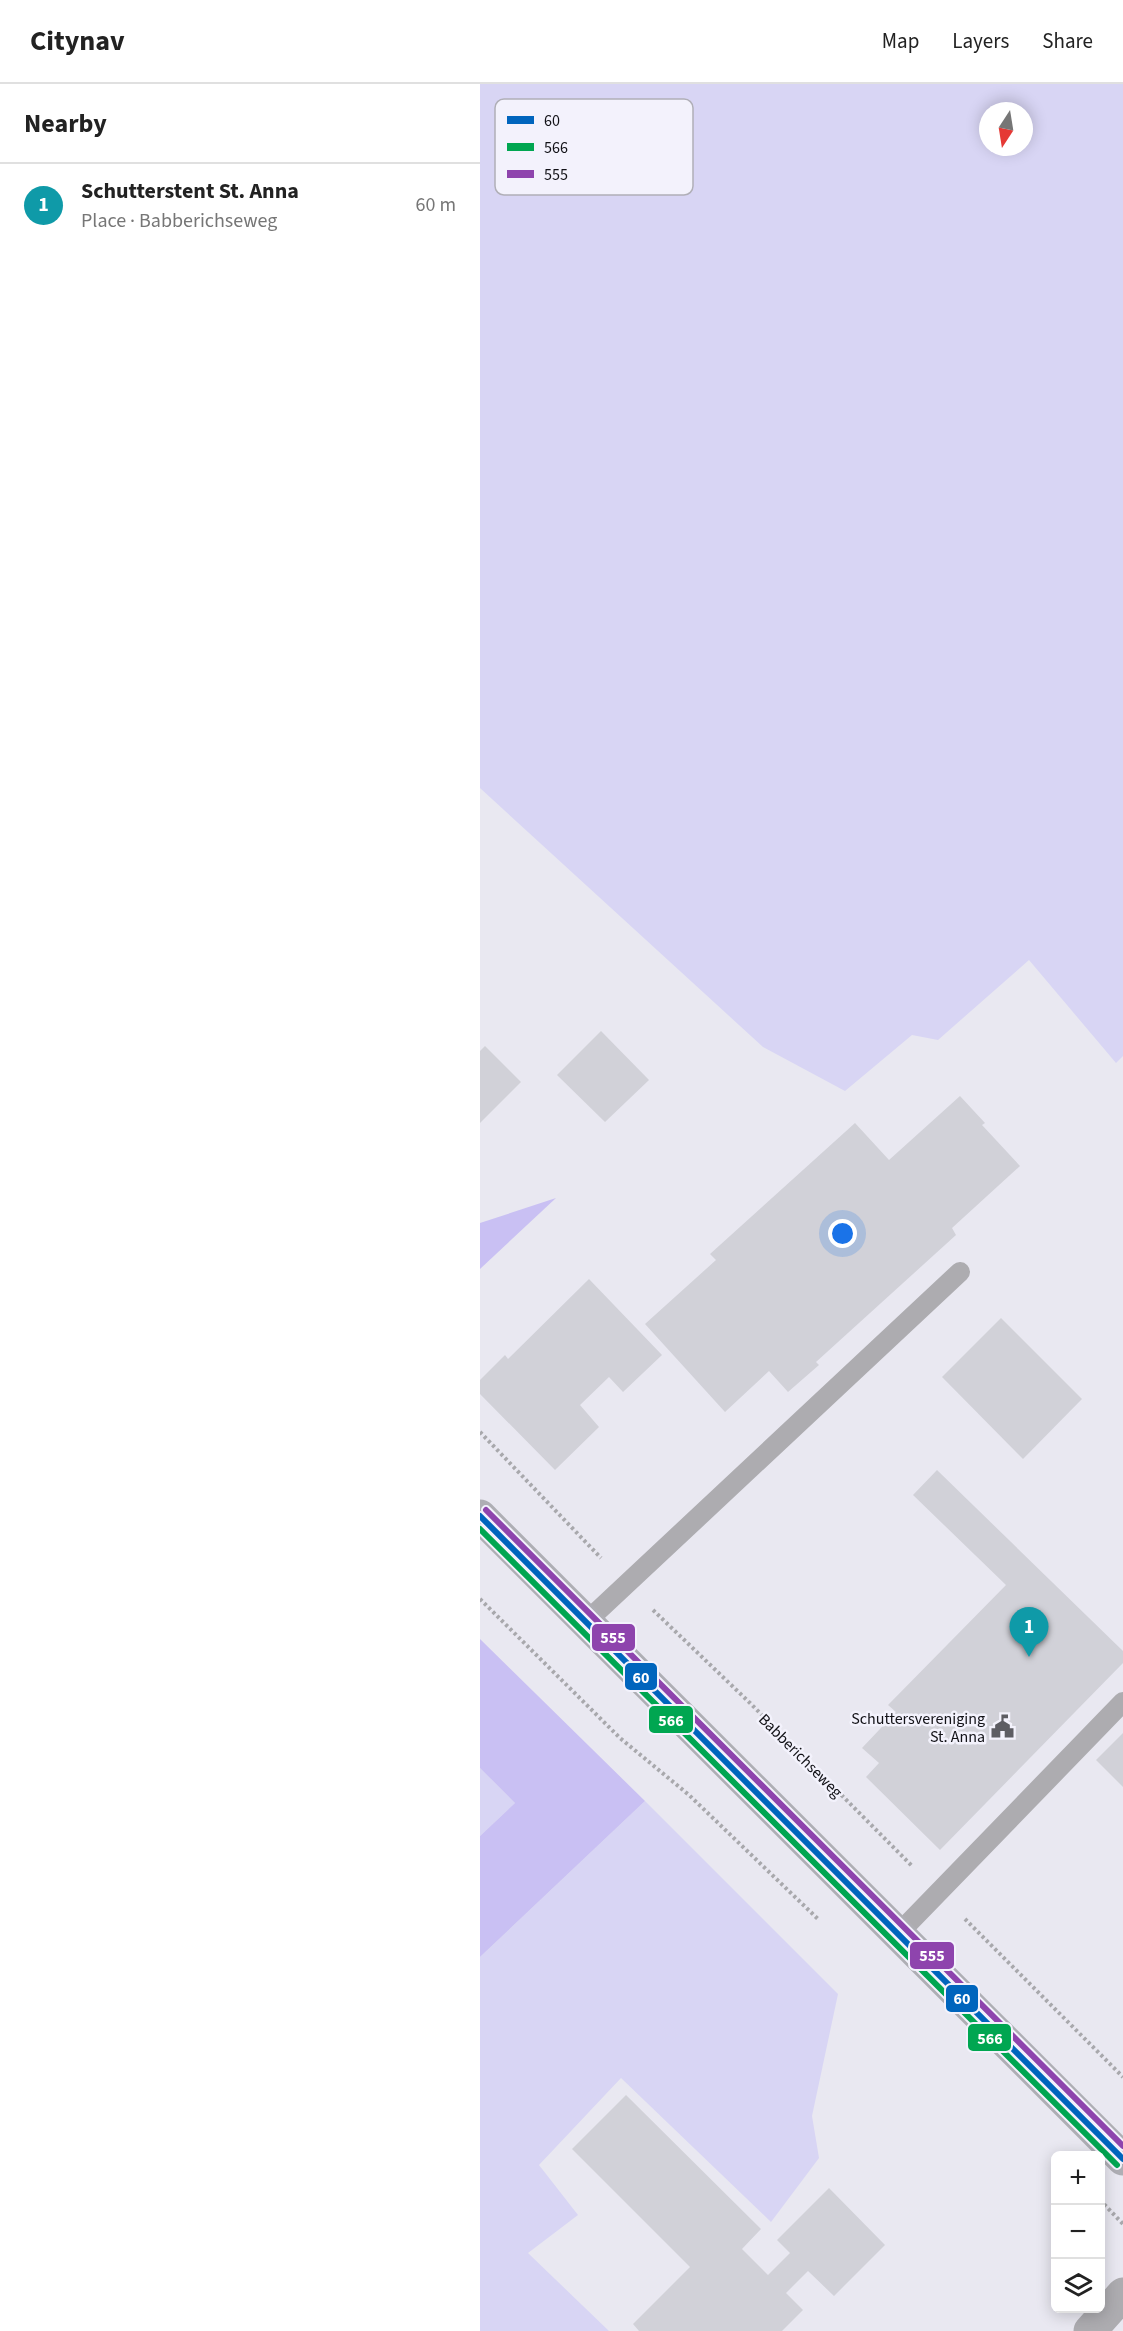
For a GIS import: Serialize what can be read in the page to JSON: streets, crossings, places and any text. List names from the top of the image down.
{
  "streets": {
    "path": ["Babberichseweg"]
  },
  "places": {
    "public building": ["Schuttersvereniging St. Anna"]
  },
  "lines": ["transit line 555", "transit line 60", "transit line 566"],
  "legend": ["60", "566", "555"],
  "north": "bottom",
  "page": {
    "header": "Citynav",
    "nav": ["Map", "Layers", "Share"],
    "heading": "Nearby",
    "list": [
      {
        "mark": "1",
        "name": "Schutterstent St. Anna",
        "note": "Place · Babberichseweg",
        "value": "60 m"
      }
    ],
    "pins": "1",
    "map_buttons": ["+", "−"]
  }
}
